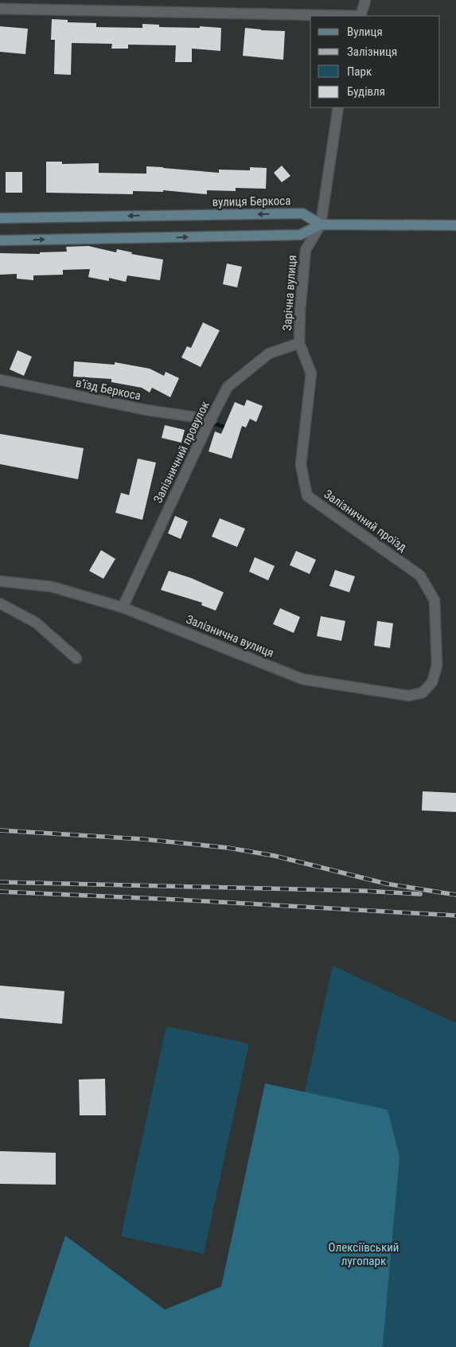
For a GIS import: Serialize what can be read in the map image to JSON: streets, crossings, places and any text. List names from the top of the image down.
{
  "streets": {
    "street": [
      "вулиця Беркоса",
      "Зарічна вулиця",
      "в’їзд Беркоса",
      "Залізничний провулок",
      "Залізничний проїзд",
      "Залізнична вулиця"
    ]
  },
  "crossings": [
    ["вулиця Беркоса", "Зарічна вулиця"],
    ["Зарічна вулиця", "Залізничний провулок"],
    ["Зарічна вулиця", "Залізничний проїзд"],
    ["в’їзд Беркоса", "Залізничний провулок"],
    ["Залізничний провулок", "Залізничний проїзд"],
    ["Залізничний провулок", "Залізнична вулиця"],
    ["Залізничний проїзд", "Залізнична вулиця"]
  ],
  "parks": ["Олексіївський лугопарк"],
  "legend": [
    "Вулиця",
    "Залізниця",
    "Парк",
    "Будівля"
  ]
}
